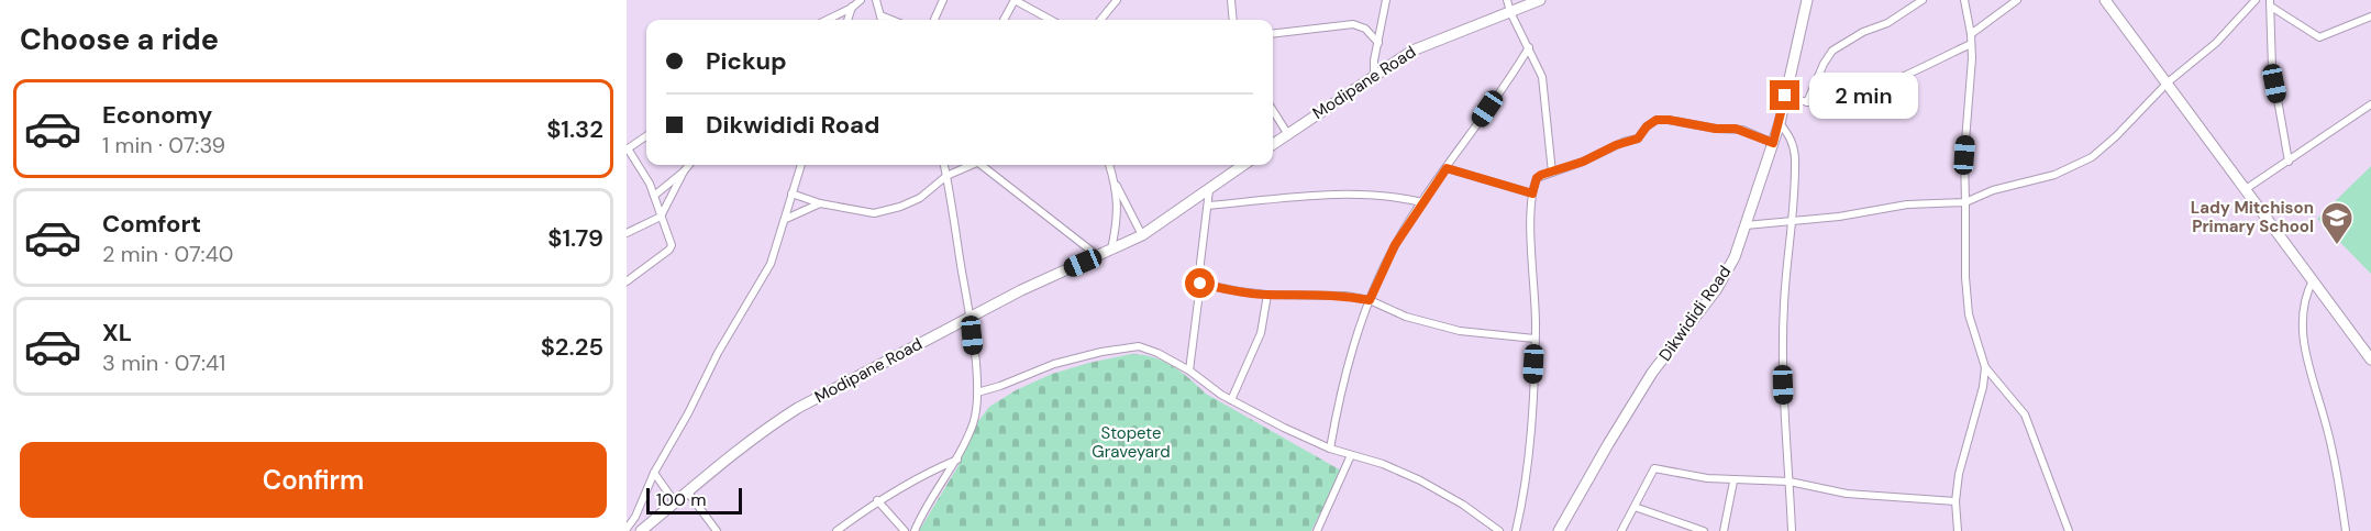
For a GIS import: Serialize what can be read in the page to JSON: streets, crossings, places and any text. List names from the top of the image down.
{
  "streets": {
    "main road": ["Modipane Road", "Dikwididi Road"]
  },
  "parks": ["Stopete Graveyard"],
  "places": {
    "school or university": ["Lady Mitchison Primary School"]
  },
  "scale_bar": "100 m",
  "page": {
    "heading": "Choose a ride",
    "banner": ["Pickup", "Dikwididi Road"],
    "bubble": "2 min",
    "list": [
      {
        "name": "Economy",
        "note": "1 min · 07:39",
        "value": "$1.32"
      },
      {
        "name": "Comfort",
        "note": "2 min · 07:40",
        "value": "$1.79"
      },
      {
        "name": "XL",
        "note": "3 min · 07:41",
        "value": "$2.25"
      }
    ],
    "buttons": "Confirm",
    "scale": "100 m"
  }
}
